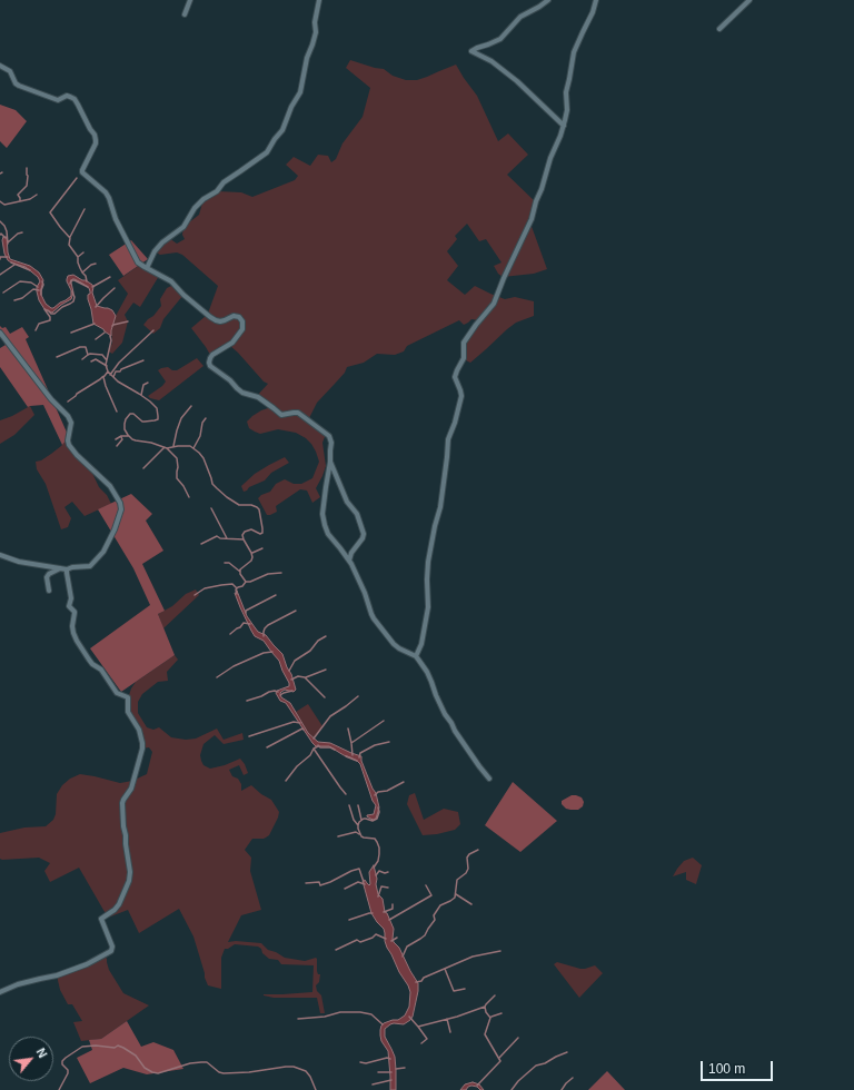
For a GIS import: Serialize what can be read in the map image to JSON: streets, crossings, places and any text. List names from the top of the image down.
{
  "scale_bar": "100 m",
  "north": "top right"
}
